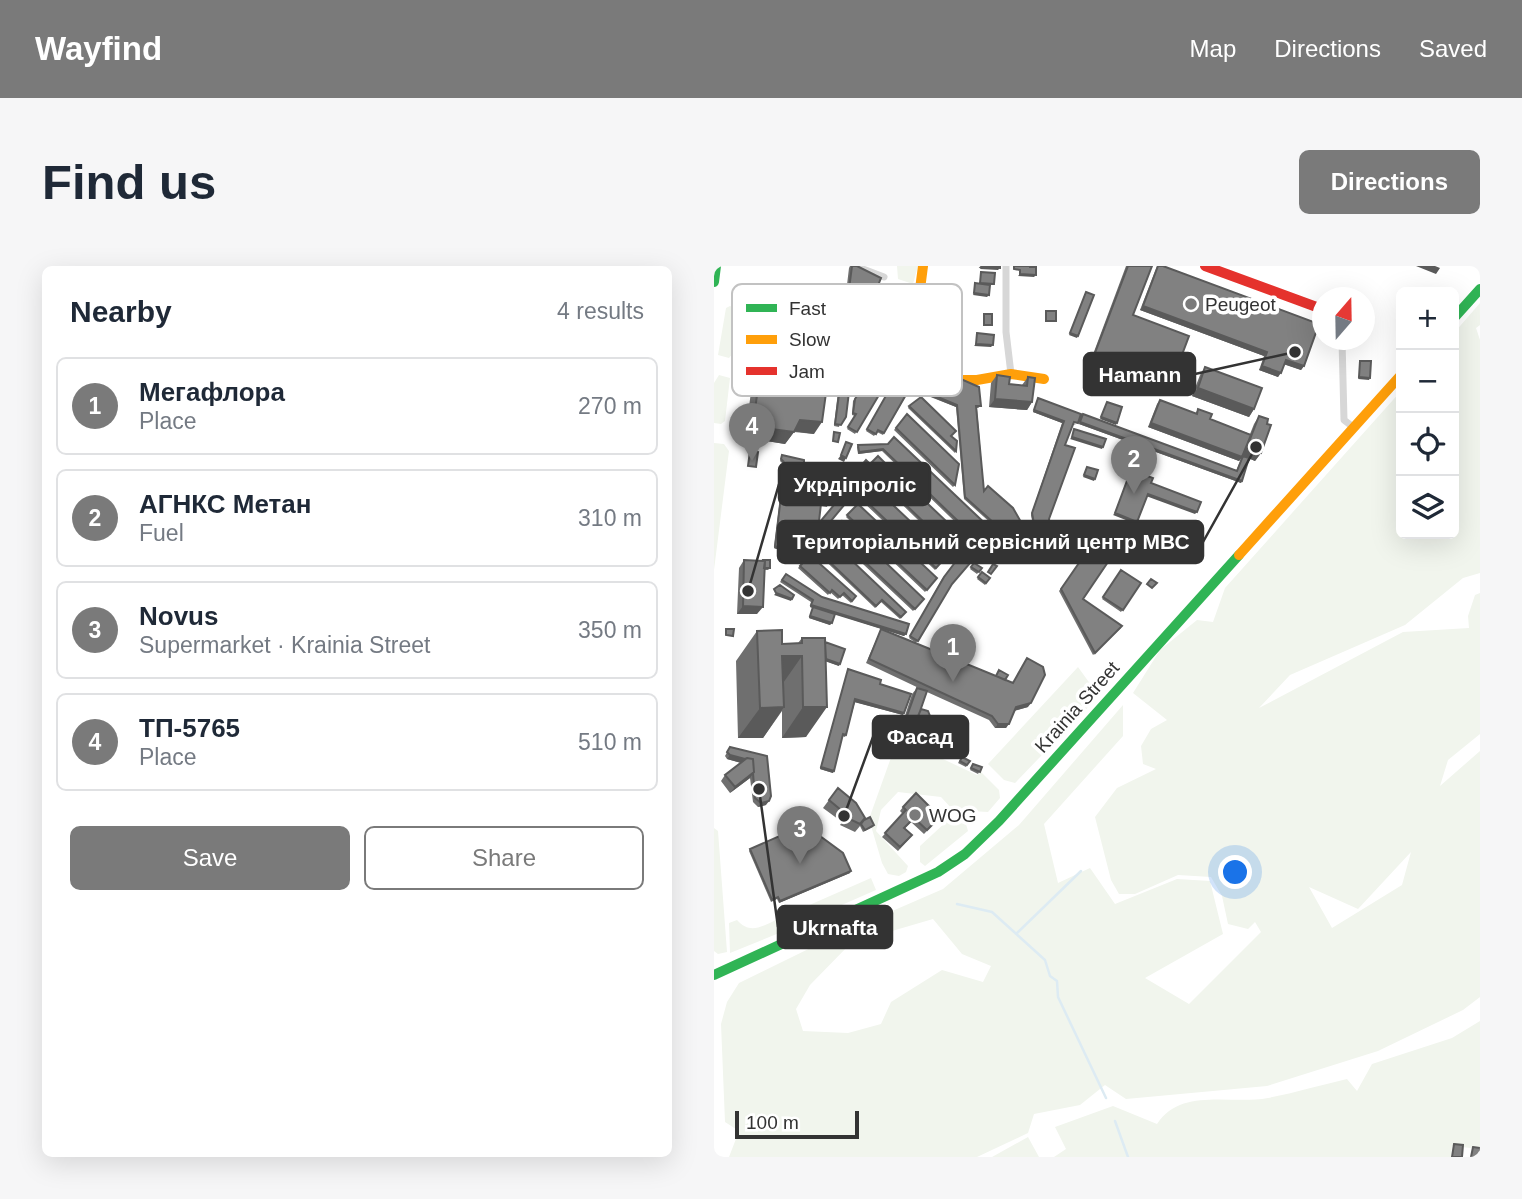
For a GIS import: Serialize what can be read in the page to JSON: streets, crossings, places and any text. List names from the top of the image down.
{
  "streets": {
    "street": ["Krainia Street"]
  },
  "places": [
    "Peugeot",
    "Hamann",
    "Територіальний сервісний центр МВС",
    "Укрдіпроліс",
    "Ukrnafta",
    "WOG",
    "Фасад"
  ],
  "legend": ["Fast", "Slow", "Jam"],
  "scale_bar": "100 m",
  "north": "top",
  "page": {
    "header": "Wayfind",
    "nav": ["Map", "Directions", "Saved"],
    "buttons": [
      "Directions",
      ["Save", "Share"]
    ],
    "title": "Find us",
    "heading": ["Nearby", "4 results"],
    "map_buttons": ["+", "−"],
    "list": [
      {
        "mark": "1",
        "name": "Мегафлора",
        "note": "Place",
        "value": "270 m"
      },
      {
        "mark": "2",
        "name": "АГНКС Метан",
        "note": "Fuel",
        "value": "310 m"
      },
      {
        "mark": "3",
        "name": "Novus",
        "note": "Supermarket · Krainia Street",
        "value": "350 m"
      },
      {
        "mark": "4",
        "name": "ТП-5765",
        "note": "Place",
        "value": "510 m"
      }
    ],
    "pins": [
      "4",
      "2",
      "1",
      "3"
    ],
    "scale": "100 m"
  }
}
